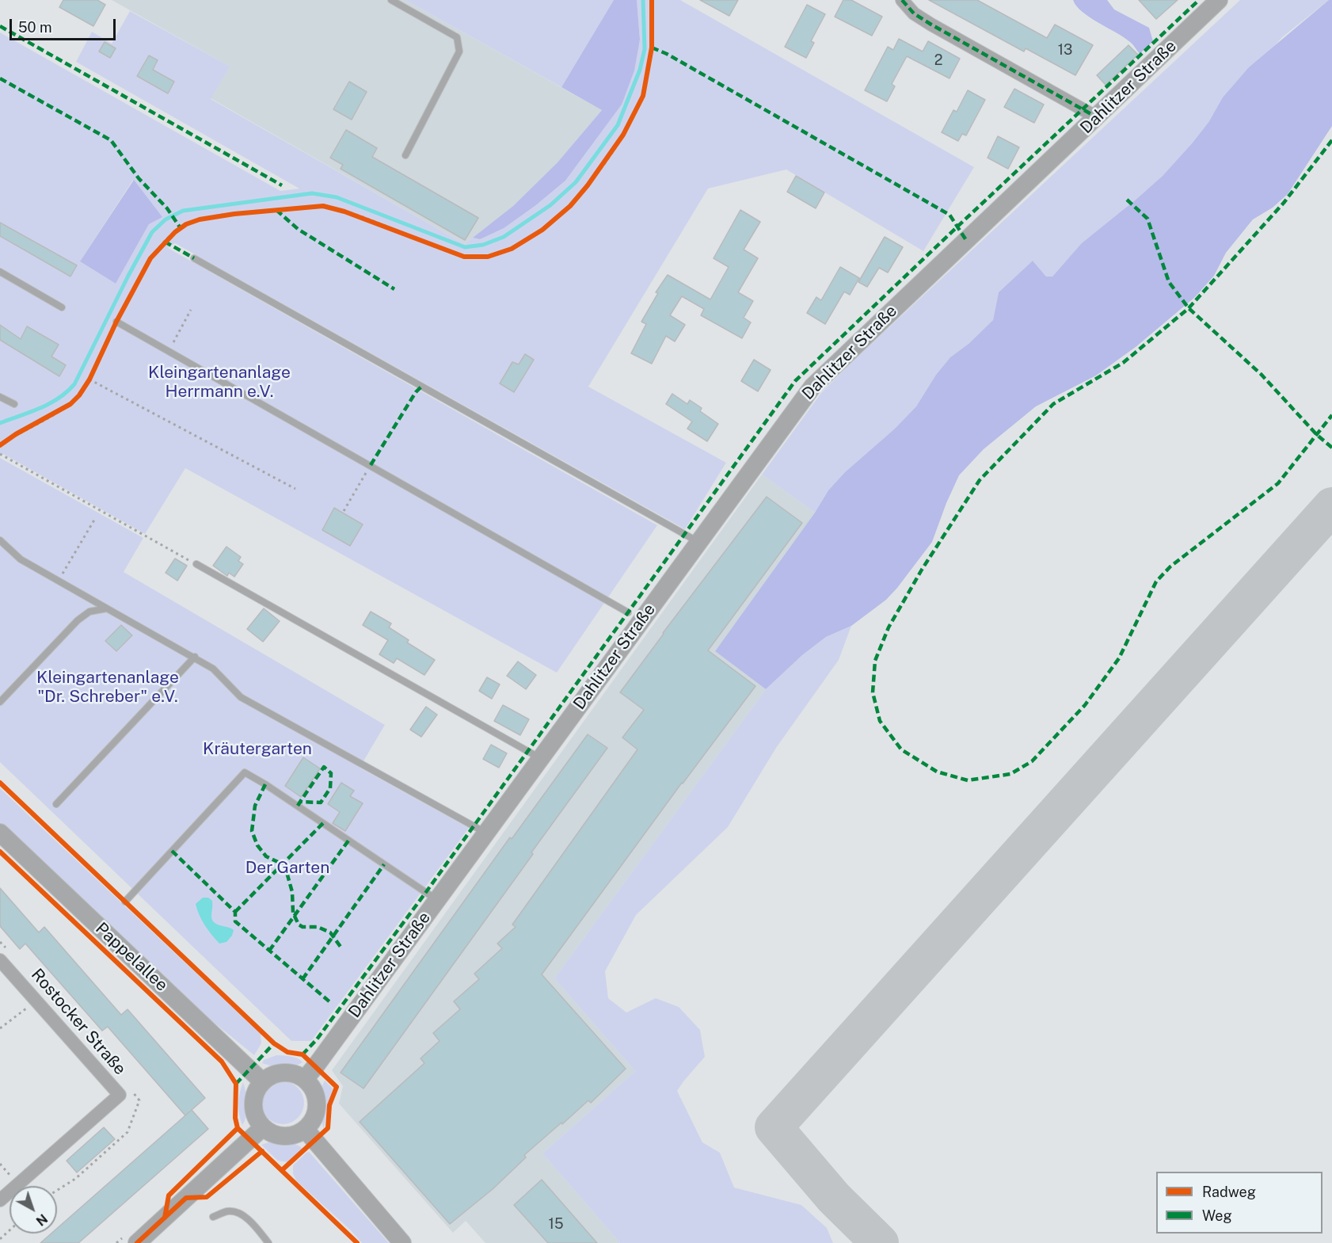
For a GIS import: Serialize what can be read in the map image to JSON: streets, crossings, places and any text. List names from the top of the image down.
{
  "streets": {
    "street": ["Dahlitzer Straße", "Pappelallee", "Rostocker Straße"]
  },
  "crossings": [
    ["Dahlitzer Straße", "Pappelallee"]
  ],
  "parks": [
    "Kleingartenanlage Herrmann e.V.",
    "Kleingartenanlage \"Dr. Schreber\" e.V.",
    "Kräutergarten",
    "Der Garten"
  ],
  "house_numbers": ["13", "2", "15"],
  "legend": ["Radweg", "Weg"],
  "scale_bar": "50 m",
  "north": "bottom right"
}
